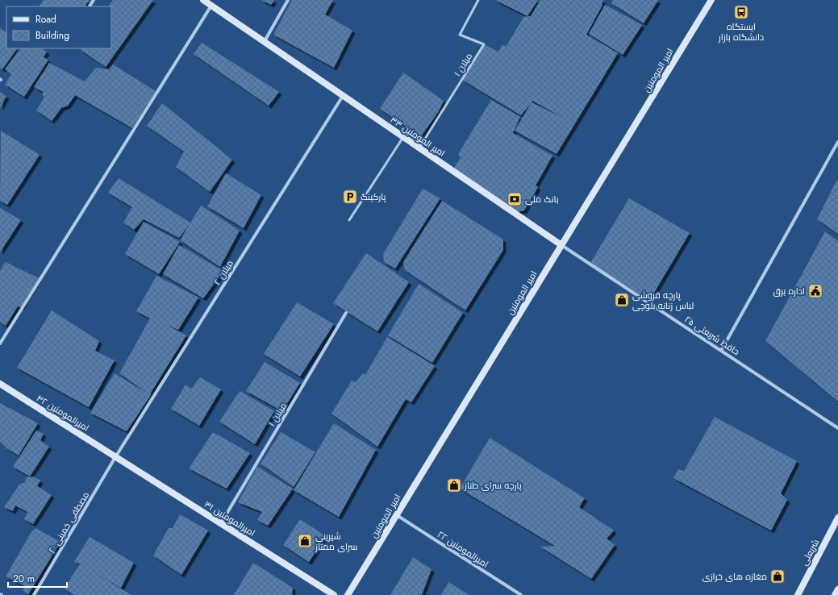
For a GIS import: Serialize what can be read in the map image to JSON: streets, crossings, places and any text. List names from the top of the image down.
{
  "streets": {
    "street": [
      "میلان ۱",
      "امیر المومنین",
      "امیر المومنین ۳۳",
      "میلان ۲",
      "حافظ شریعتی ۲۵",
      "امیرالمومنین ۴۲",
      "امیرالمومنین ۳۱",
      "مصطفی خمینی ۲۰",
      "امیرالمومنین ۲۲",
      "شریعتی"
    ]
  },
  "crossings": [
    ["میلان ۱", "امیر المومنین ۳۳"],
    ["میلان ۱", "امیرالمومنین ۳۱"],
    ["امیر المومنین", "امیر المومنین ۳۳"],
    ["امیر المومنین", "حافظ شریعتی ۲۵"],
    ["امیر المومنین", "امیرالمومنین ۲۲"],
    ["امیر المومنین ۳۳", "میلان ۲"],
    ["امیر المومنین ۳۳", "حافظ شریعتی ۲۵"],
    ["میلان ۲", "امیرالمومنین ۴۲"],
    ["میلان ۲", "امیرالمومنین ۳۱"],
    ["میلان ۲", "مصطفی خمینی ۲۰"],
    ["امیرالمومنین ۴۲", "امیرالمومنین ۳۱"],
    ["امیرالمومنین ۴۲", "مصطفی خمینی ۲۰"],
    ["امیرالمومنین ۳۱", "مصطفی خمینی ۲۰"]
  ],
  "places": {
    "bus stop": ["ایستگاه دانشگاه بازار"],
    "parking": ["پارکینگ"],
    "bank": ["بانک ملی"],
    "public building": ["اداره برق"],
    "shop": [
      "پارچه فروشی لباس زنانه بلوچی",
      "پارچه سرای طناز",
      "شیرینی سرای ممتاز",
      "مغازه های خرازی"
    ]
  },
  "legend": ["Road", "Building"],
  "scale_bar": "20 m"
}
